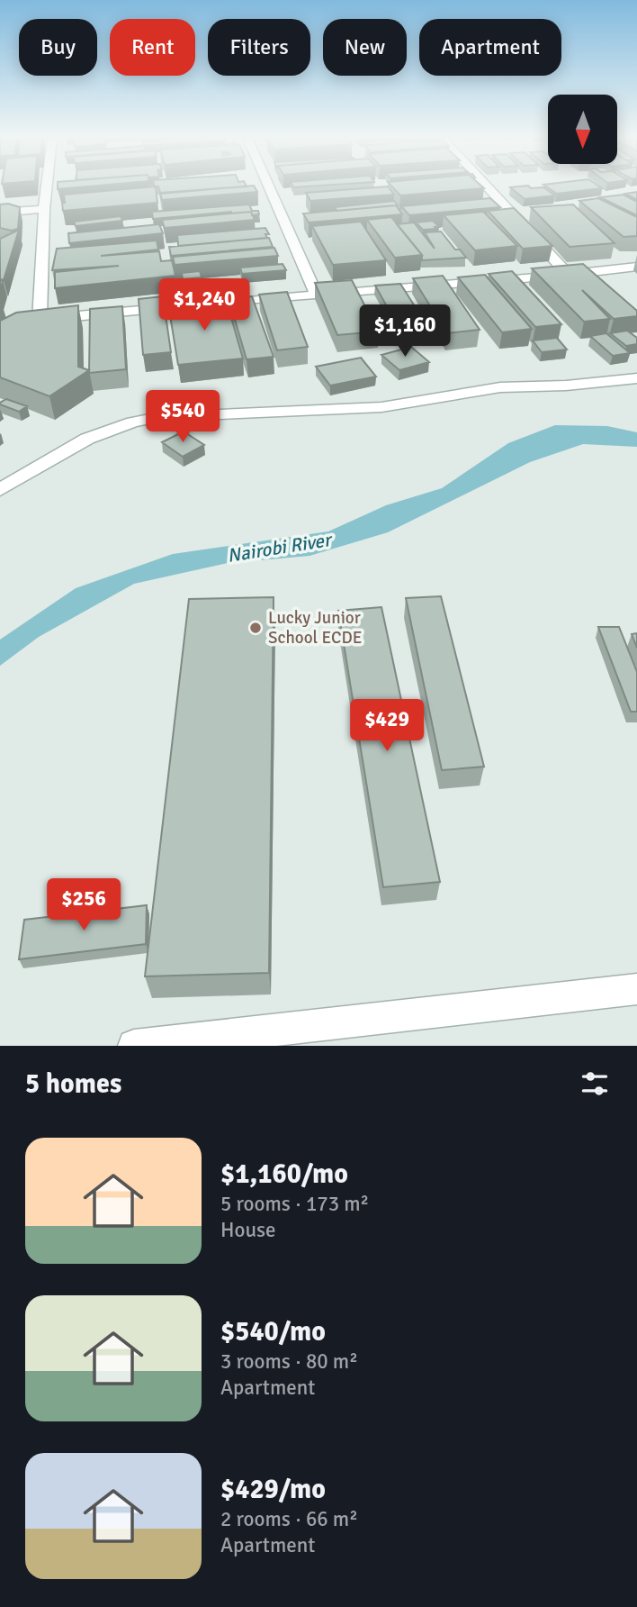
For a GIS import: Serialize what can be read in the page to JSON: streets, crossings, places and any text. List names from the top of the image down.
{
  "water": ["Nairobi River"],
  "places": ["Lucky Junior School ECDE"],
  "north": "bottom",
  "page": {
    "chip": [
      "Buy",
      "Rent",
      "Filters",
      "New",
      "Apartment"
    ],
    "price": [
      "$1,240",
      "$1,160",
      "$540",
      "$429",
      "$256"
    ],
    "heading": "5 homes",
    "list": [
      {
        "name": "$1,160/mo",
        "note": "5 rooms · 173 m² · House"
      },
      {
        "name": "$540/mo",
        "note": "3 rooms · 80 m² · Apartment"
      },
      {
        "name": "$429/mo",
        "note": "2 rooms · 66 m² · Apartment"
      }
    ]
  }
}
